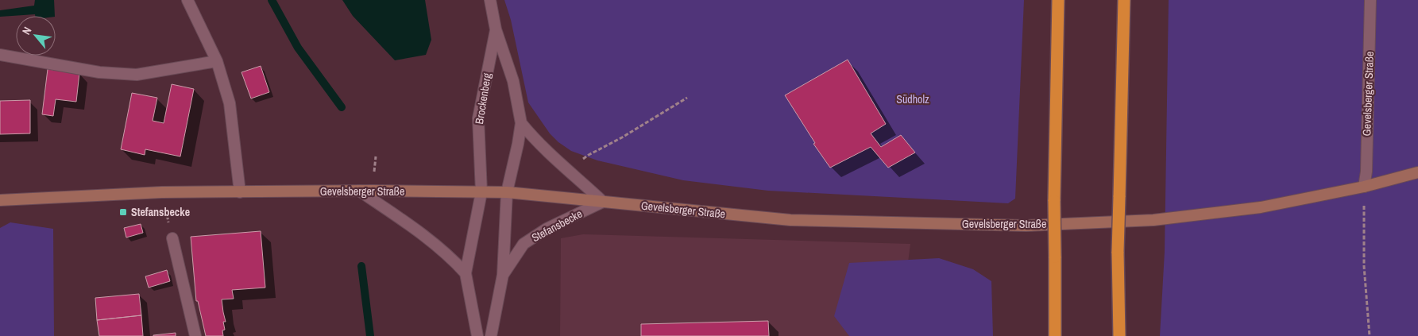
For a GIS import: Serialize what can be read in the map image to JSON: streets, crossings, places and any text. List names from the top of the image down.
{
  "streets": {
    "main road": ["Gevelsberger Straße"],
    "street": ["Brockenberg", "Stefansbecke"]
  },
  "crossings": [
    ["Gevelsberger Straße", "Brockenberg"],
    ["Gevelsberger Straße", "Stefansbecke"],
    ["Brockenberg", "Stefansbecke"]
  ],
  "parks": ["Südholz"],
  "places": {
    "transit": ["Stefansbecke"]
  },
  "north": "top left"
}
